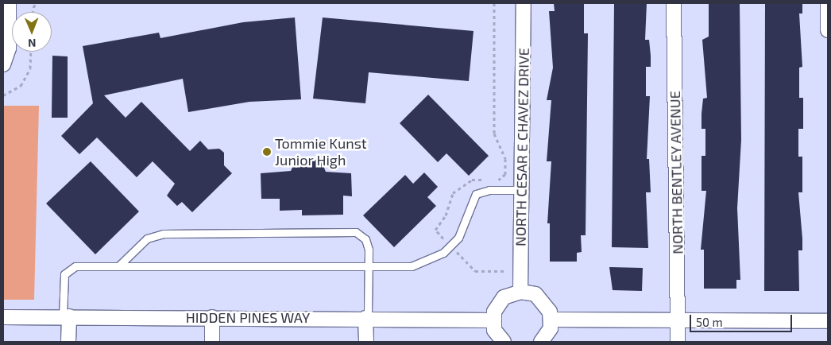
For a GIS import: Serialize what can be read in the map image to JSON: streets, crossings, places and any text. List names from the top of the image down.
{
  "streets": {
    "street": ["NORTH CESAR E CHAVEZ DRIVE", "NORTH BENTLEY AVENUE", "HIDDEN PINES WAY"]
  },
  "places": ["Tommie Kunst Junior High"],
  "scale_bar": "50 m",
  "north": "bottom"
}
